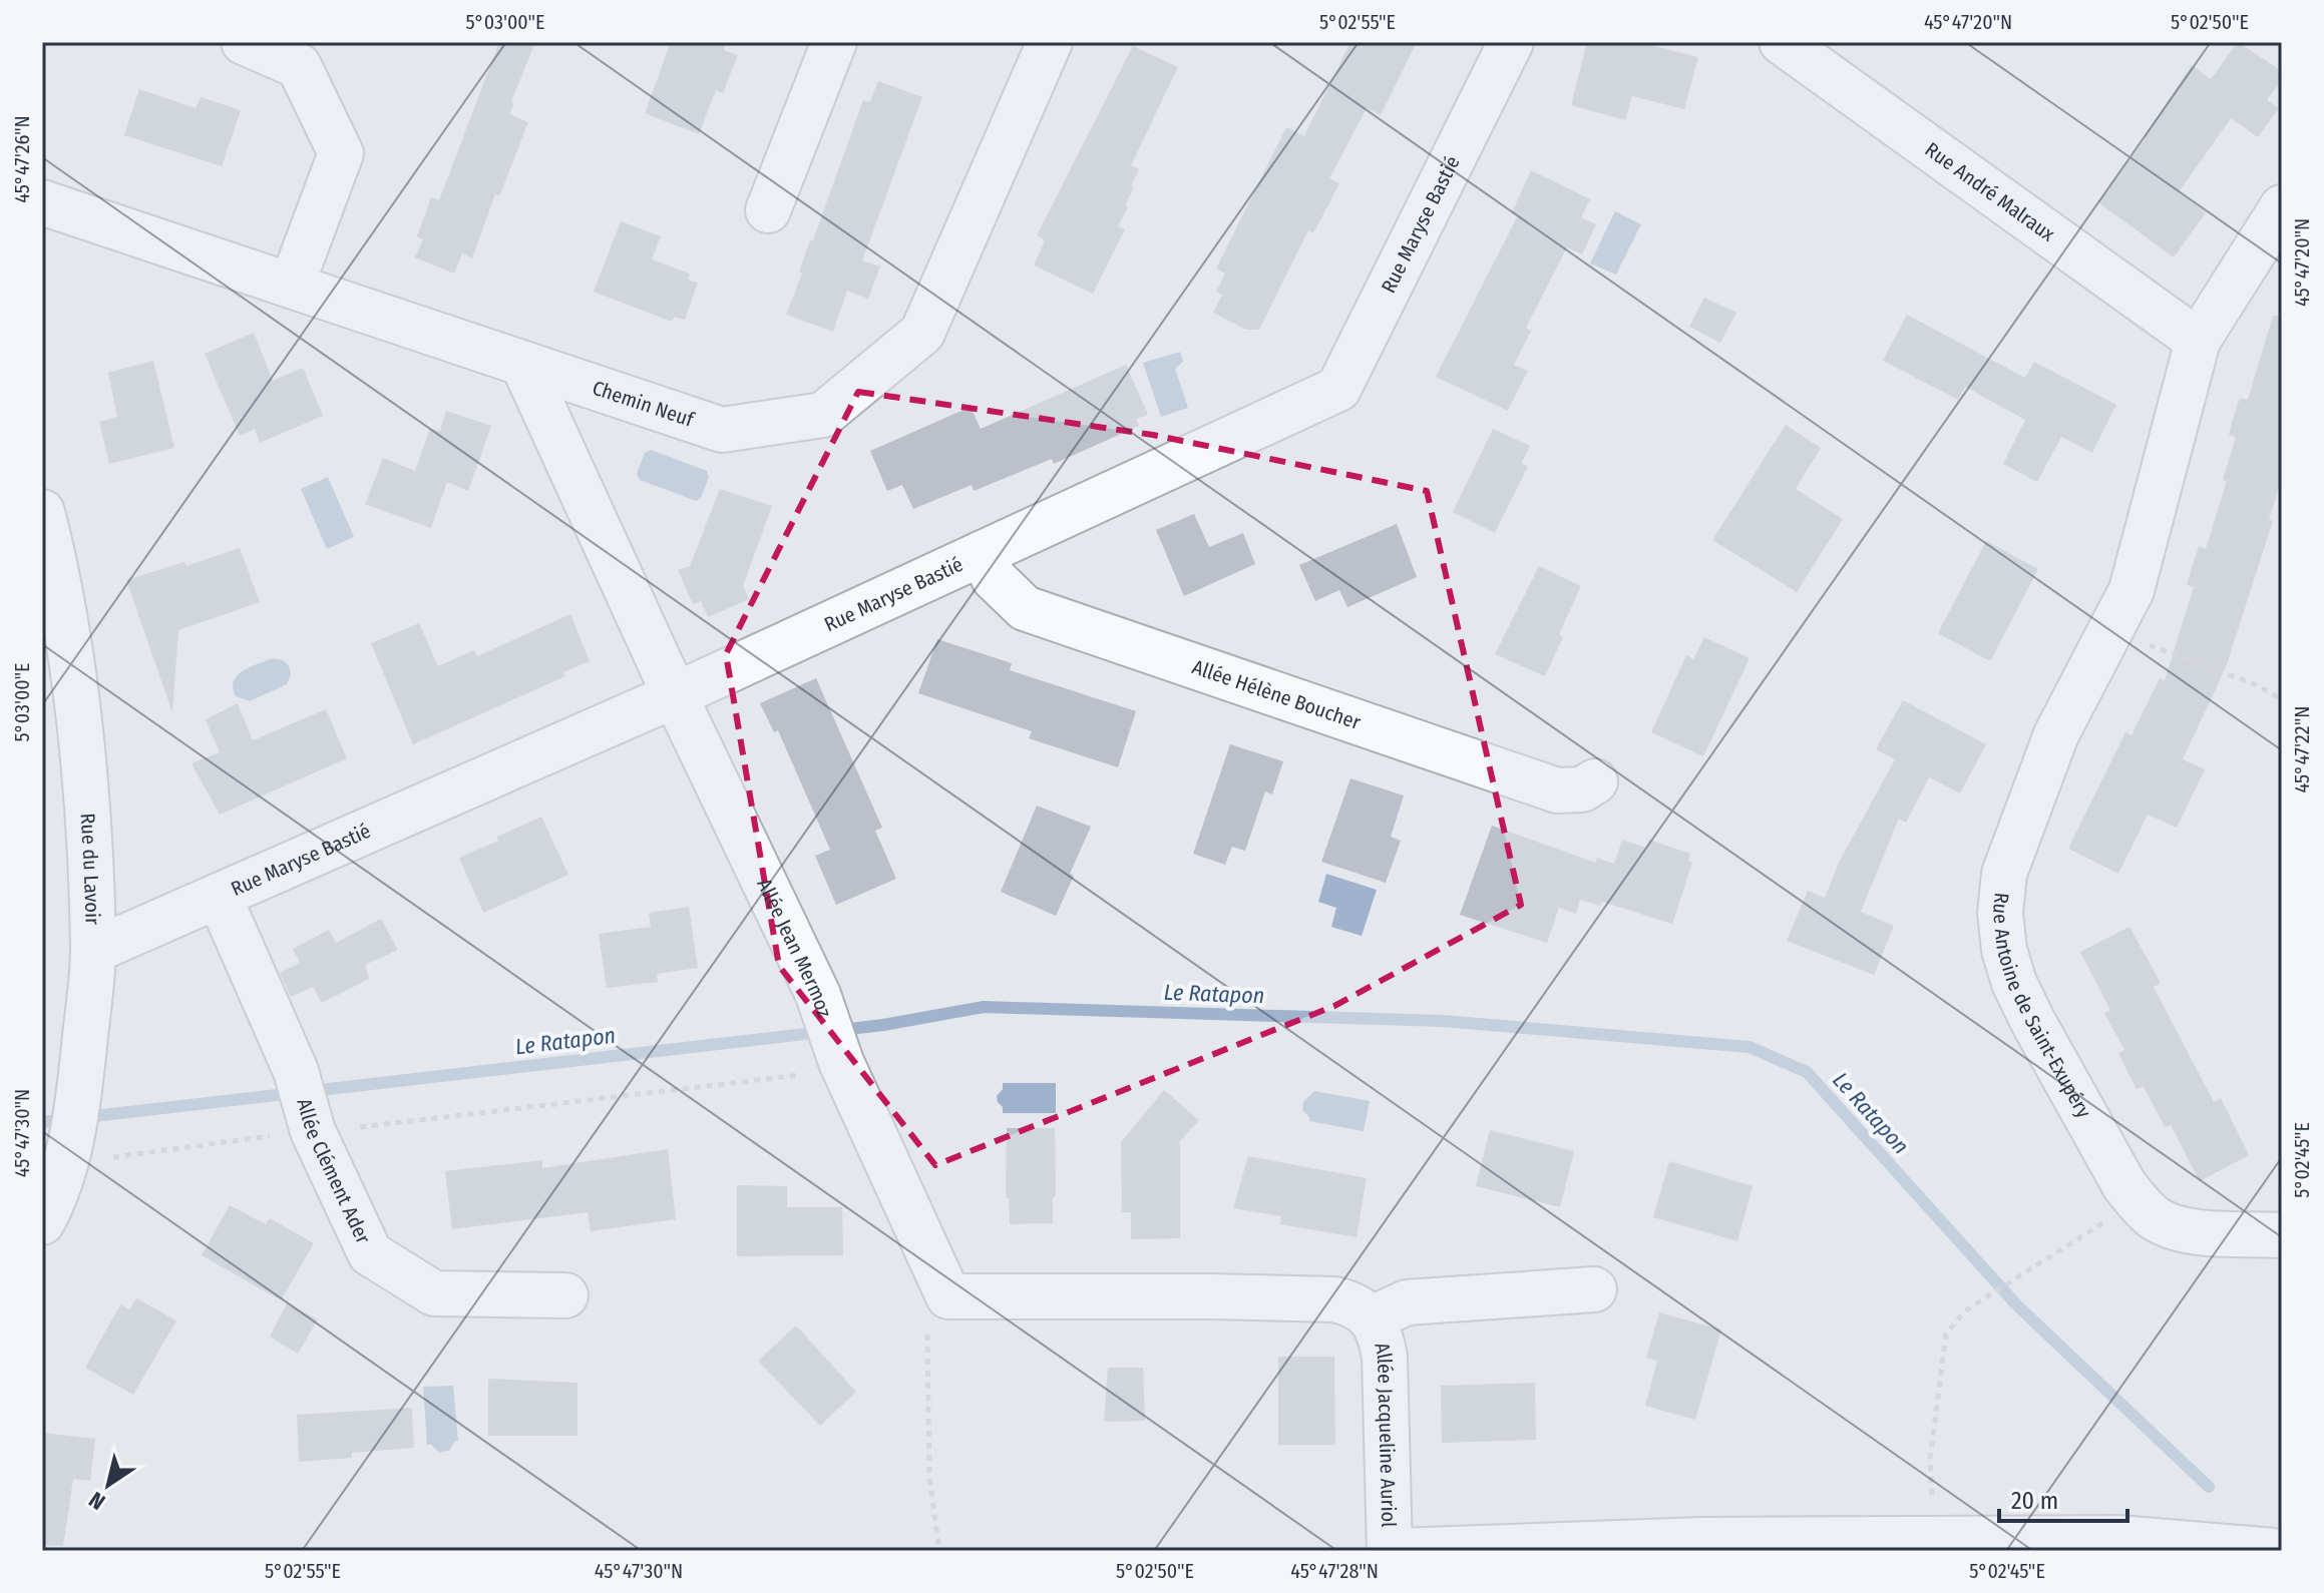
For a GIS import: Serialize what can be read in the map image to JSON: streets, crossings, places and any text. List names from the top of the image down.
{
  "streets": {
    "street": [
      "Rue André Malraux",
      "Rue Maryse Bastié",
      "Chemin Neuf",
      "Allée Hélène Boucher",
      "Rue du Lavoir",
      "Allée Jean Mermoz",
      "Rue Antoine de Saint-Exupéry",
      "Allée Clément Ader",
      "Allée Jacqueline Auriol"
    ]
  },
  "crossings": [
    ["Rue André Malraux", "Rue Antoine de Saint-Exupéry"],
    ["Rue Maryse Bastié", "Allée Hélène Boucher"],
    ["Rue Maryse Bastié", "Rue du Lavoir"],
    ["Rue Maryse Bastié", "Allée Jean Mermoz"],
    ["Rue Maryse Bastié", "Allée Clément Ader"],
    ["Chemin Neuf", "Allée Jean Mermoz"],
    ["Allée Jean Mermoz", "Allée Jacqueline Auriol"]
  ],
  "water": ["Le Ratapon"],
  "scale_bar": "20 m",
  "north": "bottom left",
  "coordinates": [
    "5°03'00\"E",
    "5°02'55\"E",
    "45°47'20\"N",
    "5°02'50\"E",
    "45°47'26\"N",
    "45°47'22\"N",
    "45°47'30\"N",
    "5°02'45\"E",
    "45°47'28\"N"
  ]
}
